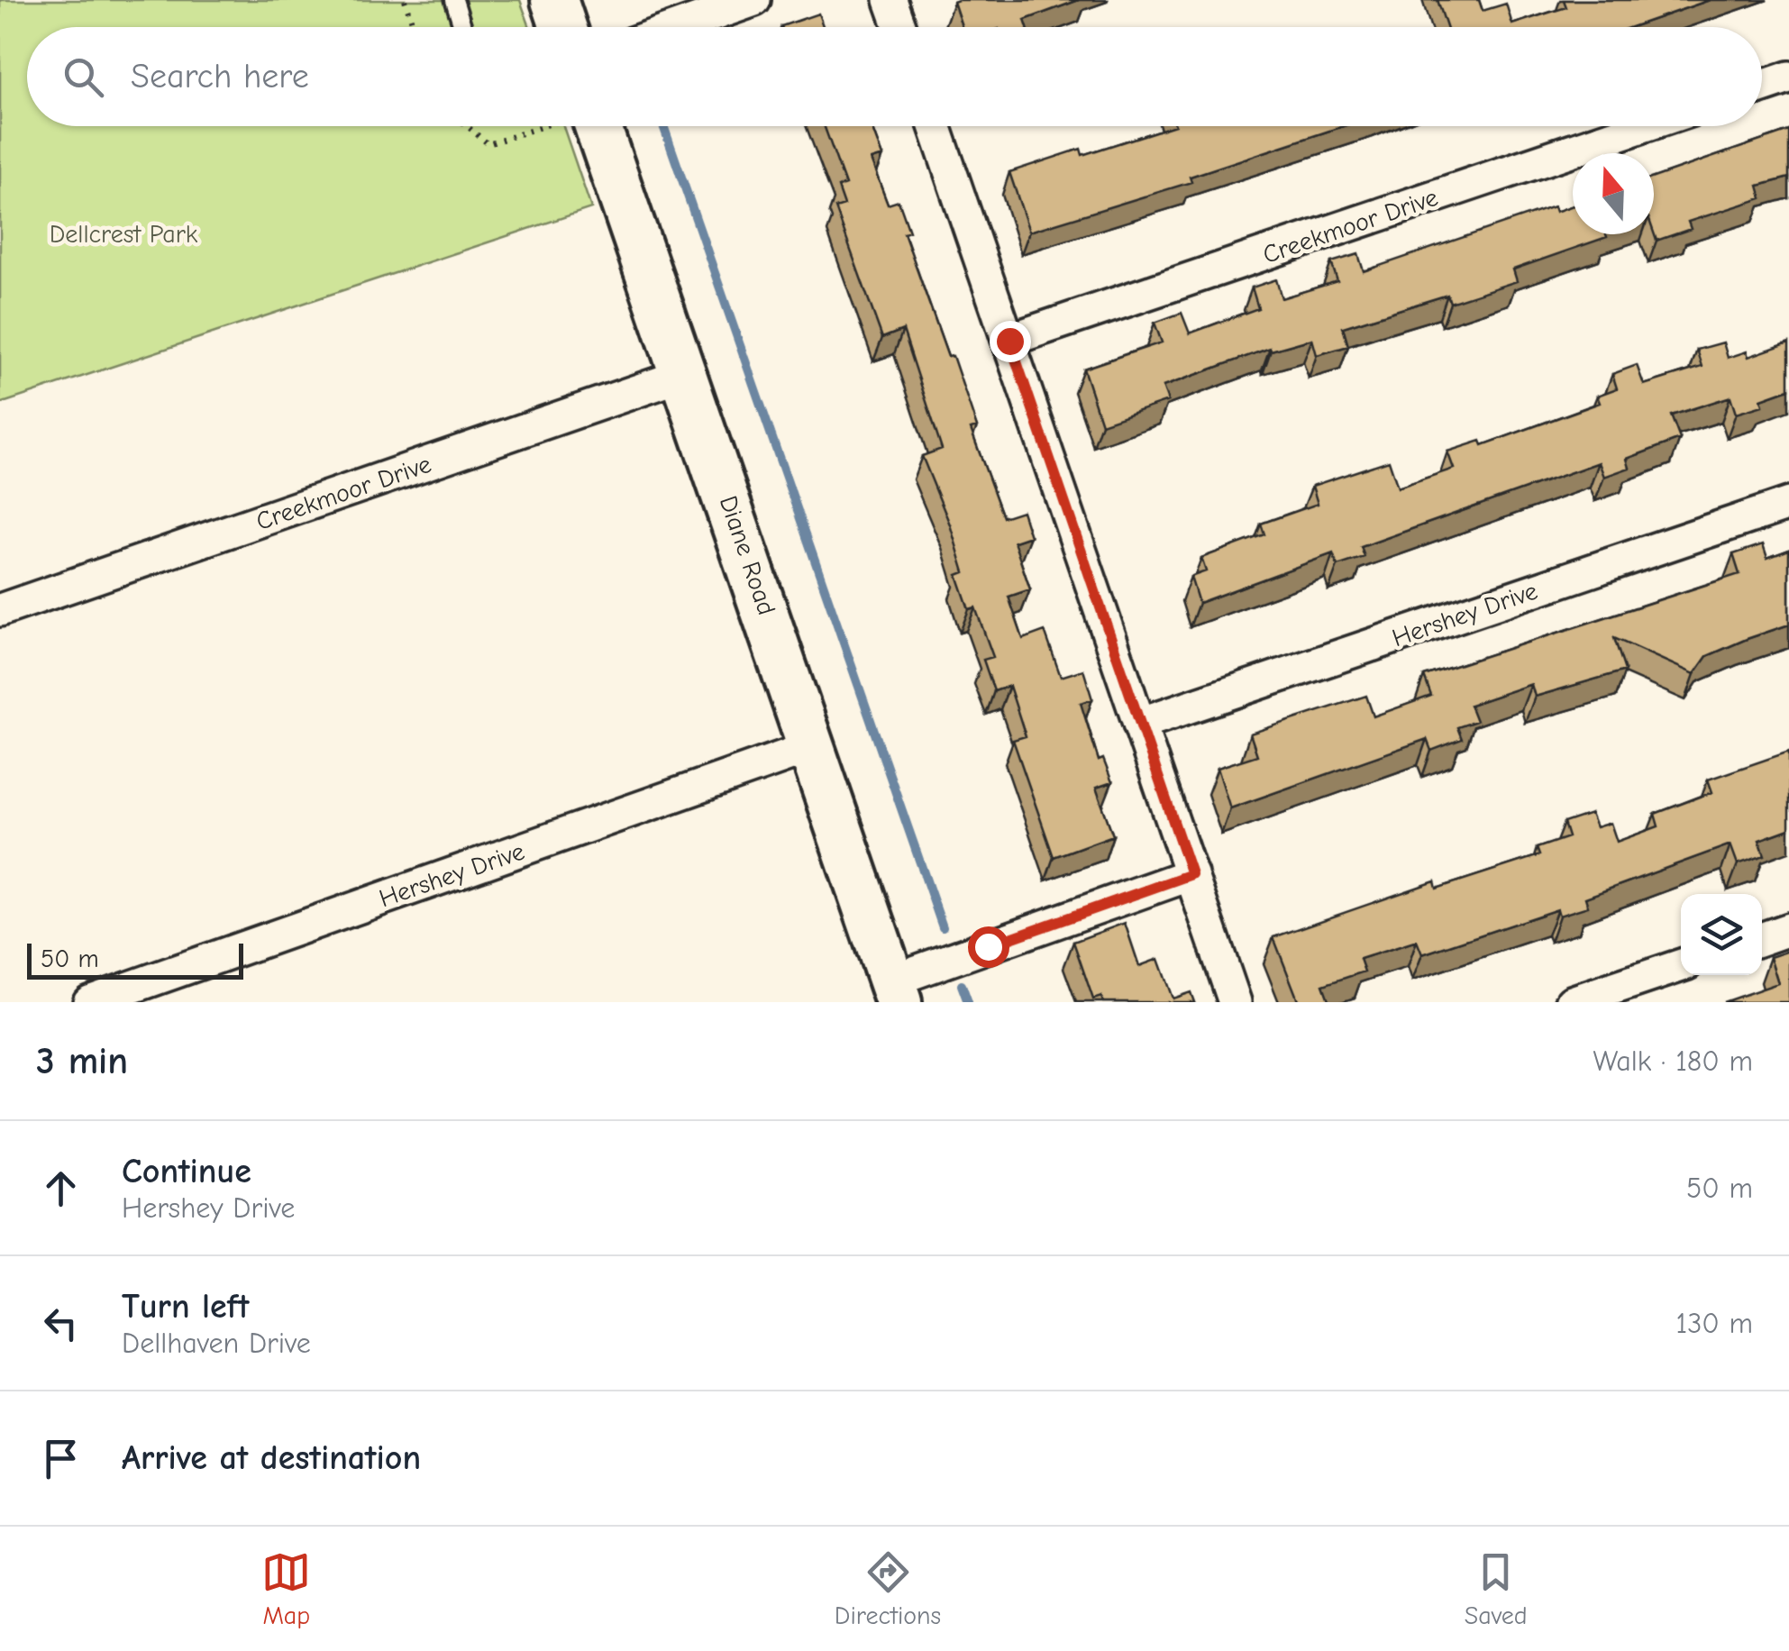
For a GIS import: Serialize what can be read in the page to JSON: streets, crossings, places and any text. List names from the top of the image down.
{
  "streets": {
    "street": ["Creekmoor Drive", "Diane Road", "Hershey Drive"]
  },
  "crossings": [
    ["Creekmoor Drive", "Diane Road"],
    ["Diane Road", "Hershey Drive"]
  ],
  "parks": ["Dellcrest Park"],
  "scale_bar": "50 m",
  "north": "top",
  "page": {
    "search": "Search here",
    "scale": "50 m",
    "heading": ["3 min", "Walk · 180 m"],
    "list": [
      ["Continue", "Hershey Drive", "50 m"],
      ["Turn left", "Dellhaven Drive", "130 m"],
      "Arrive at destination"
    ],
    "nav": ["Map", "Directions", "Saved"]
  }
}
